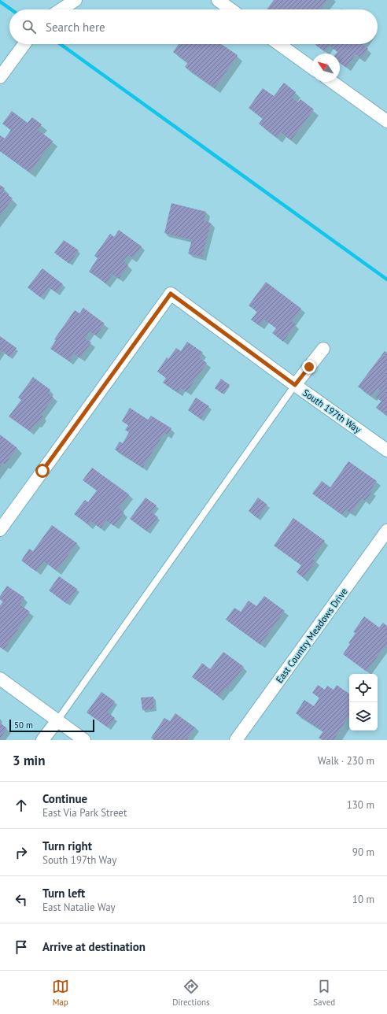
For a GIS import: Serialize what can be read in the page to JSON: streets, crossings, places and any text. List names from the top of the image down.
{
  "streets": {
    "street": ["South 197th Way", "East Country Meadows Drive"]
  },
  "scale_bar": "50 m",
  "north": "top left",
  "page": {
    "search": "Search here",
    "scale": "50 m",
    "heading": ["3 min", "Walk · 230 m"],
    "list": [
      ["Continue", "East Via Park Street", "130 m"],
      ["Turn right", "South 197th Way", "90 m"],
      ["Turn left", "East Natalie Way", "10 m"],
      "Arrive at destination"
    ],
    "nav": ["Map", "Directions", "Saved"]
  }
}
